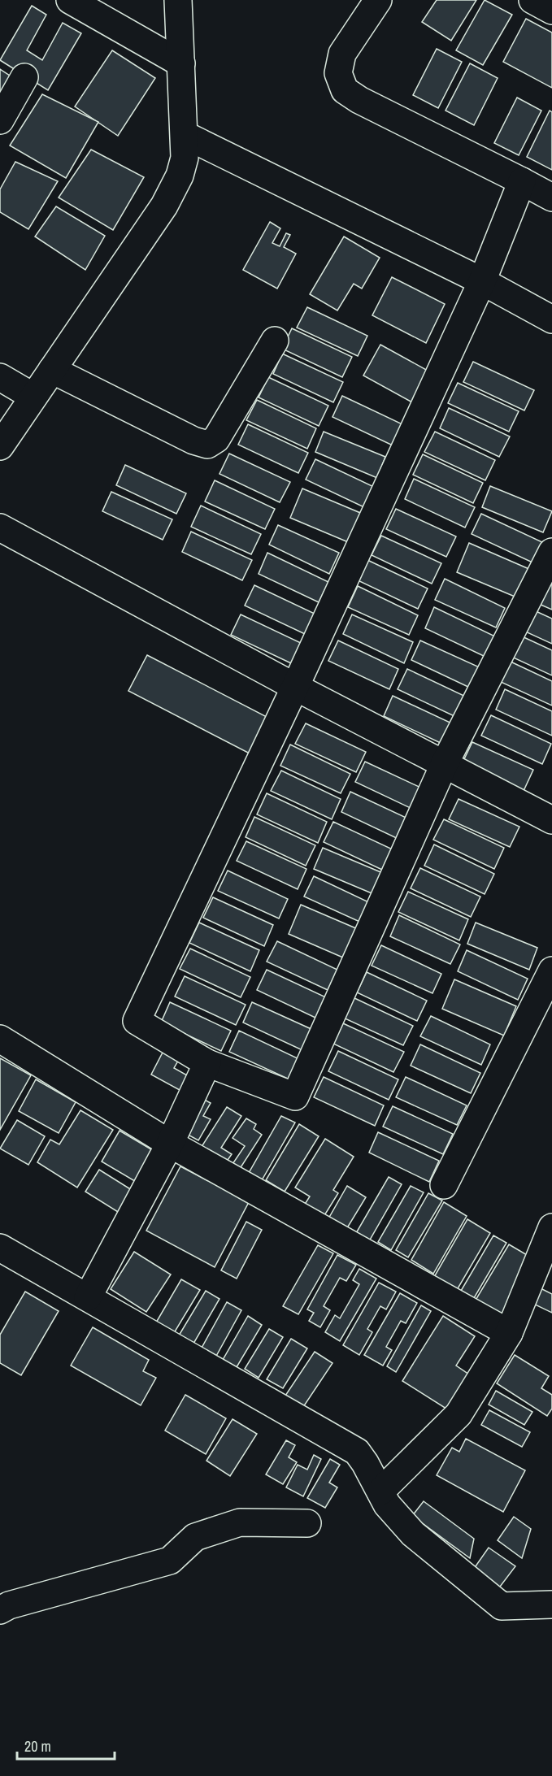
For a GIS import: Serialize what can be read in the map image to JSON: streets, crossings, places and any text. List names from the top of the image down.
{
  "scale_bar": "20 m"
}
